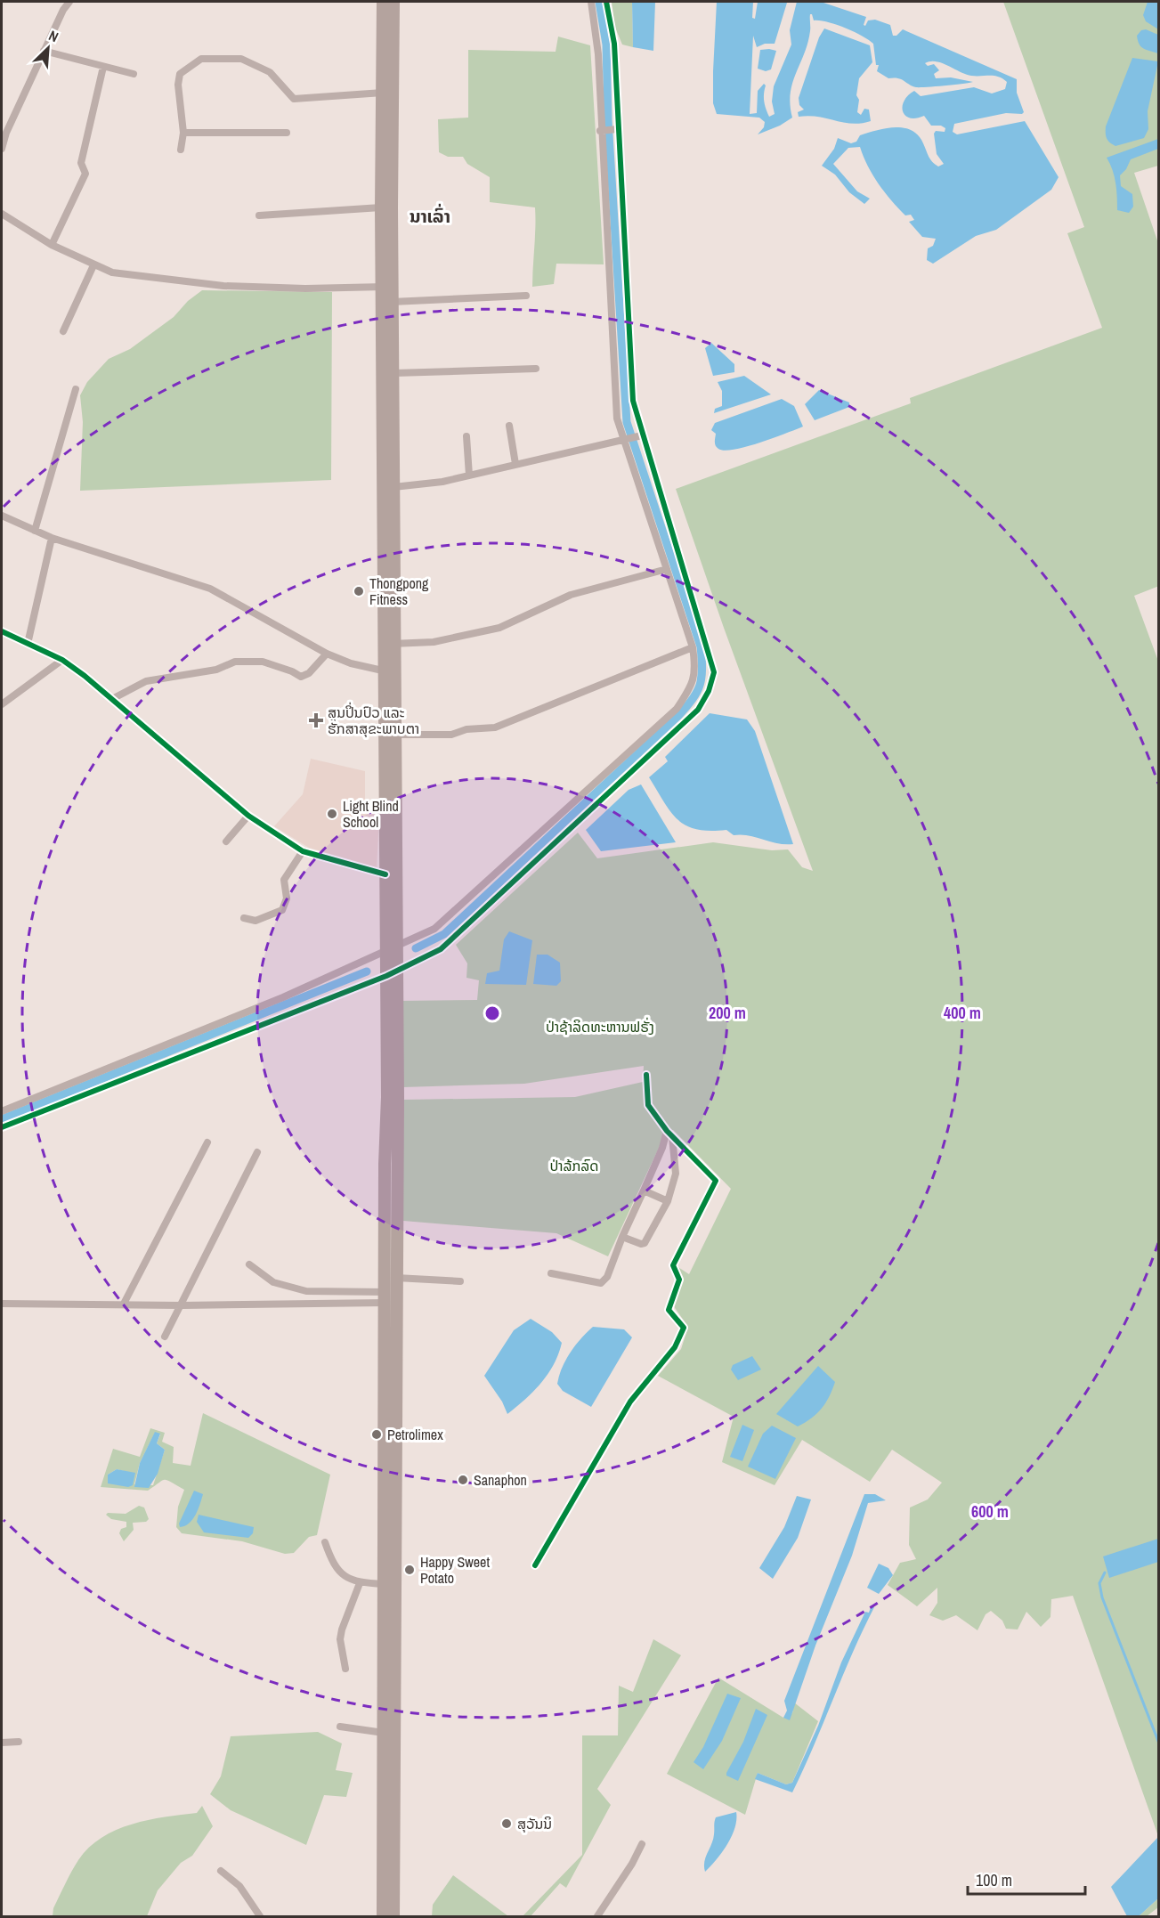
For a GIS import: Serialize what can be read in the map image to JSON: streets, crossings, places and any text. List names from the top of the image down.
{
  "districts": ["ນາເລົ່າ"],
  "parks": ["ປ່າຊ້າລິດທະຫານຟຣັ່ງ", "ປ່າລ້ກລົດ"],
  "places": {
    "other": [
      "Thongpong Fitness",
      "Light Blind School",
      "Petrolimex",
      "Sanaphon",
      "Happy Sweet Potato",
      "ສຸວັນນິ"
    ],
    "health": ["ສູນປິ່ນປົວ ແລະ ຮັກສາສຸຂະພາບຕາ"]
  },
  "scale_bar": "100 m",
  "north": "top right",
  "rings": ["200 m", "400 m", "600 m"]
}
